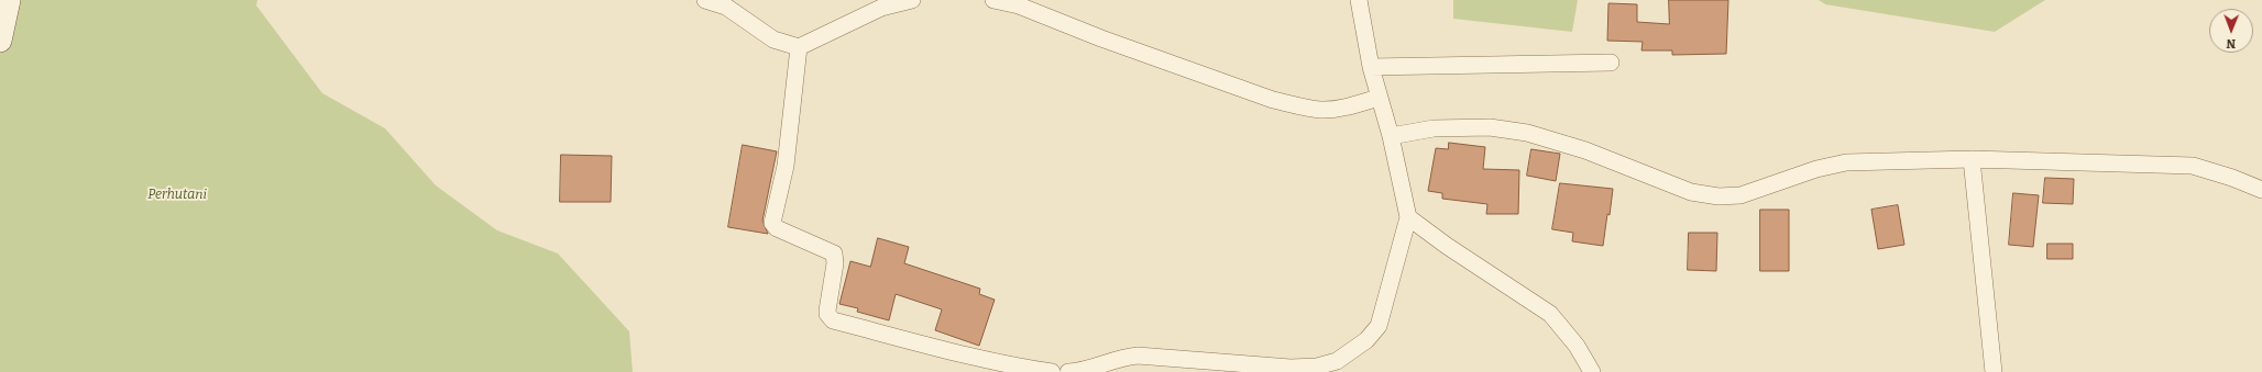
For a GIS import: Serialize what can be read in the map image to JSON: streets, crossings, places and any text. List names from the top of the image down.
{
  "parks": ["Perhutani"],
  "north": "bottom"
}
